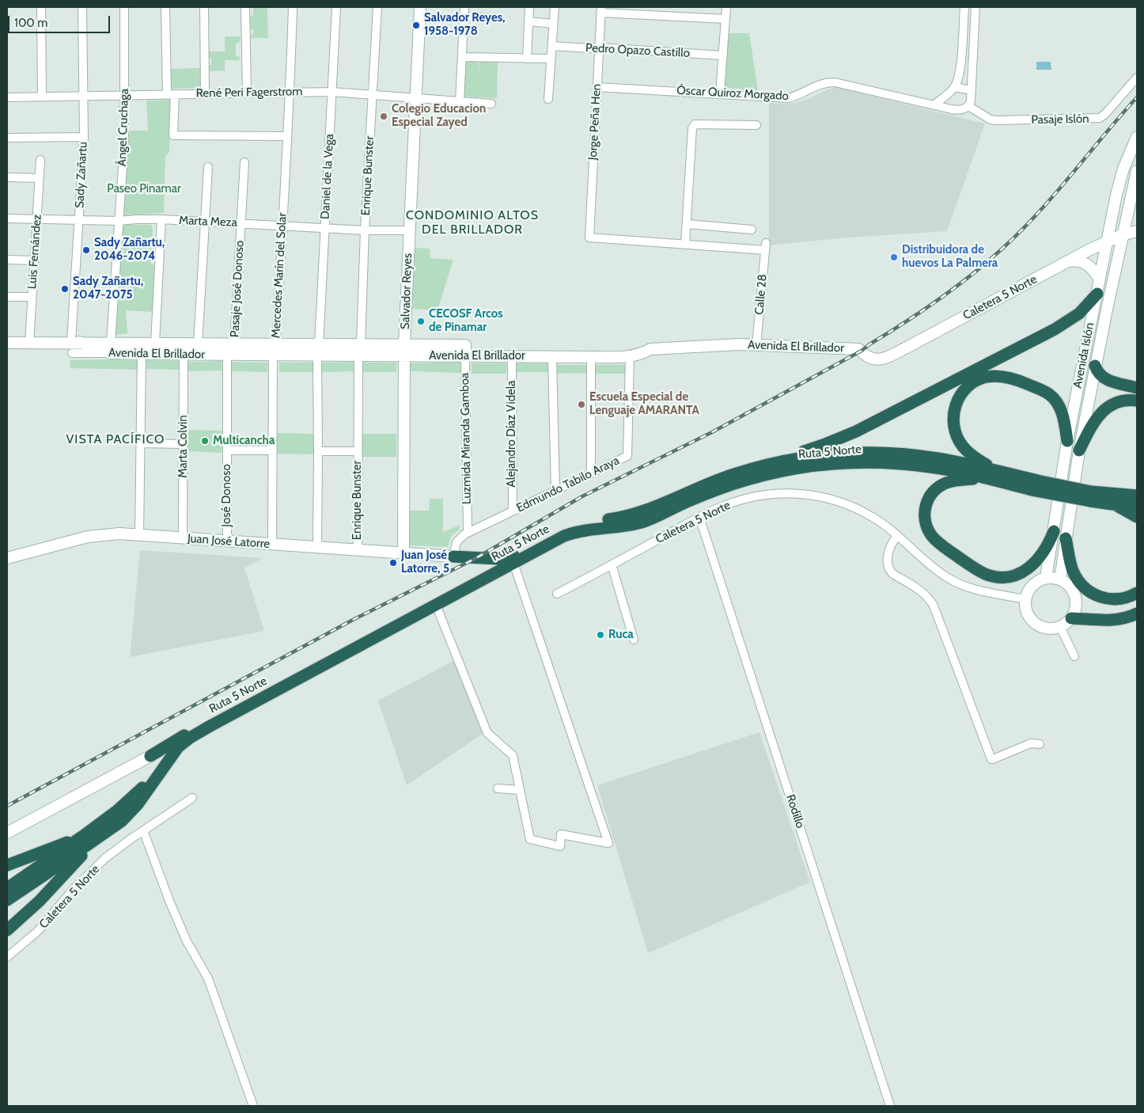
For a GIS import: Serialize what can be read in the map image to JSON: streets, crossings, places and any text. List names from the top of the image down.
{
  "streets": {
    "highway": ["Ruta 5 Norte"],
    "street": [
      "Pedro Opazo Castillo",
      "René Peri Fagerstrom",
      "Óscar Quiroz Morgado",
      "Pasaje Islón",
      "Jorge Peña Hen",
      "Ángel Cruchaga",
      "Sady Zañartu",
      "Enrique Bunster",
      "Daniel de la Vega",
      "Marta Meza",
      "Luis Fernández",
      "Mercedes Marín del Solar",
      "Pasaje José Donoso",
      "Salvador Reyes",
      "Calle 28",
      "Caletera 5 Norte",
      "Avenida El Brillador",
      "Avenida Islón",
      "Alejandro Díaz Videla",
      "Luzmida Miranda Gamboa",
      "Marta Colvin",
      "Edmundo Tabilo Araya",
      "José Donoso",
      "Juan José Latorre",
      "Rodillo"
    ]
  },
  "crossings": [
    ["Pedro Opazo Castillo", "Jorge Peña Hen"],
    ["René Peri Fagerstrom", "Ángel Cruchaga"],
    ["René Peri Fagerstrom", "Sady Zañartu"],
    ["René Peri Fagerstrom", "Enrique Bunster"],
    ["René Peri Fagerstrom", "Daniel de la Vega"],
    ["René Peri Fagerstrom", "Mercedes Marín del Solar"],
    ["René Peri Fagerstrom", "Salvador Reyes"],
    ["Óscar Quiroz Morgado", "Pasaje Islón"],
    ["Óscar Quiroz Morgado", "Jorge Peña Hen"],
    ["Jorge Peña Hen", "Calle 28"],
    ["Ángel Cruchaga", "Marta Meza"],
    ["Ángel Cruchaga", "Avenida El Brillador"],
    ["Sady Zañartu", "Marta Meza"],
    ["Sady Zañartu", "Avenida El Brillador"],
    ["Enrique Bunster", "Marta Meza"],
    ["Enrique Bunster", "Avenida El Brillador"],
    ["Enrique Bunster", "Juan José Latorre"],
    ["Daniel de la Vega", "Marta Meza"],
    ["Daniel de la Vega", "Avenida El Brillador"],
    ["Daniel de la Vega", "Juan José Latorre"],
    ["Marta Meza", "Luis Fernández"],
    ["Marta Meza", "Mercedes Marín del Solar"],
    ["Marta Meza", "Pasaje José Donoso"],
    ["Marta Meza", "Salvador Reyes"],
    ["Luis Fernández", "Avenida El Brillador"],
    ["Mercedes Marín del Solar", "Avenida El Brillador"],
    ["Mercedes Marín del Solar", "Juan José Latorre"],
    ["Pasaje José Donoso", "Avenida El Brillador"],
    ["Salvador Reyes", "Avenida El Brillador"],
    ["Salvador Reyes", "Juan José Latorre"],
    ["Calle 28", "Avenida El Brillador"],
    ["Caletera 5 Norte", "Avenida El Brillador"],
    ["Caletera 5 Norte", "Avenida Islón"],
    ["Caletera 5 Norte", "Rodillo"],
    ["Avenida El Brillador", "Alejandro Díaz Videla"],
    ["Avenida El Brillador", "Luzmida Miranda Gamboa"],
    ["Avenida El Brillador", "Marta Colvin"],
    ["Avenida El Brillador", "Edmundo Tabilo Araya"],
    ["Avenida El Brillador", "José Donoso"],
    ["Alejandro Díaz Videla", "Edmundo Tabilo Araya"],
    ["Luzmida Miranda Gamboa", "Edmundo Tabilo Araya"],
    ["Marta Colvin", "Juan José Latorre"],
    ["Edmundo Tabilo Araya", "Juan José Latorre"],
    ["José Donoso", "Juan José Latorre"]
  ],
  "districts": ["CONDOMINIO ALTOS DEL BRILLADOR", "VISTA PACÍFICO"],
  "parks": ["Paseo Pinamar"],
  "places": [
    "Salvador Reyes, 1958-1978",
    "Colegio Educacion Especial Zayed",
    "Sady Zañartu, 2046-2074",
    "Distribuidora de huevos La Palmera",
    "Sady Zañartu, 2047-2075",
    "CECOSF Arcos de Pinamar",
    "Escuela Especial de Lenguaje AMARANTA",
    "Multicancha",
    "Juan José Latorre, 5",
    "Ruca"
  ],
  "scale_bar": "100 m"
}
